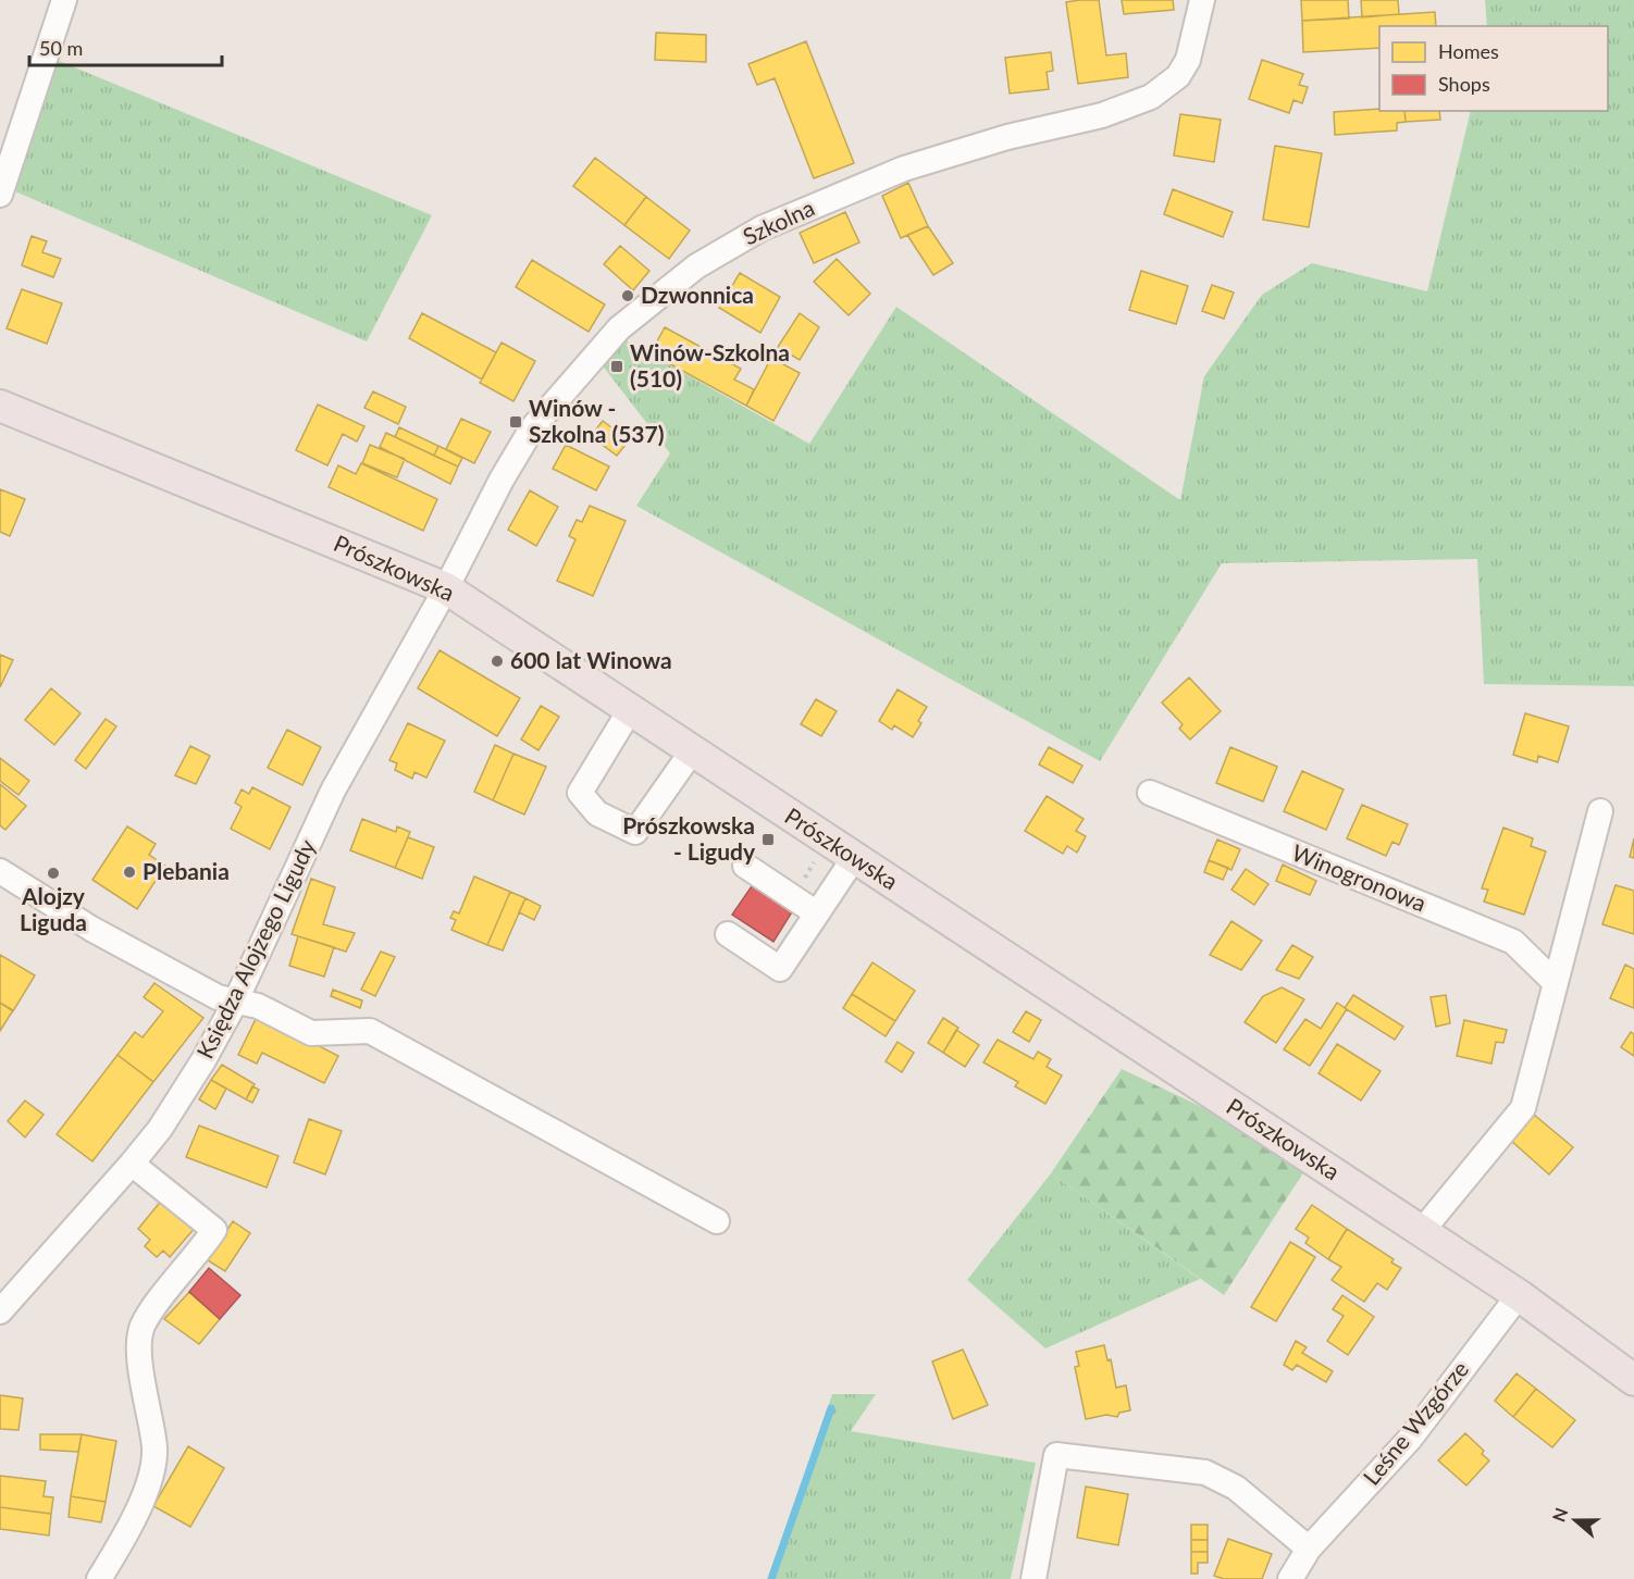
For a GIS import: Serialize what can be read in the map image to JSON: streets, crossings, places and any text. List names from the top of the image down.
{
  "streets": {
    "main road": ["Prószkowska"],
    "street": [
      "Szkolna",
      "Winogronowa",
      "Księdza Alojzego Ligudy",
      "Leśne Wzgórze"
    ]
  },
  "crossings": [
    ["Szkolna", "Prószkowska"],
    ["Szkolna", "Księdza Alojzego Ligudy"],
    ["Prószkowska", "Księdza Alojzego Ligudy"],
    ["Prószkowska", "Leśne Wzgórze"]
  ],
  "places": {
    "other": [
      "Dzwonnica",
      "600 lat Winowa",
      "Plebania",
      "Alojzy Liguda"
    ],
    "transit": ["Winów-Szkolna (510)", "Winów - Szkolna (537)", "Prószkowska - Ligudy"]
  },
  "legend": ["Homes", "Shops"],
  "scale_bar": "50 m",
  "north": "left"
}
